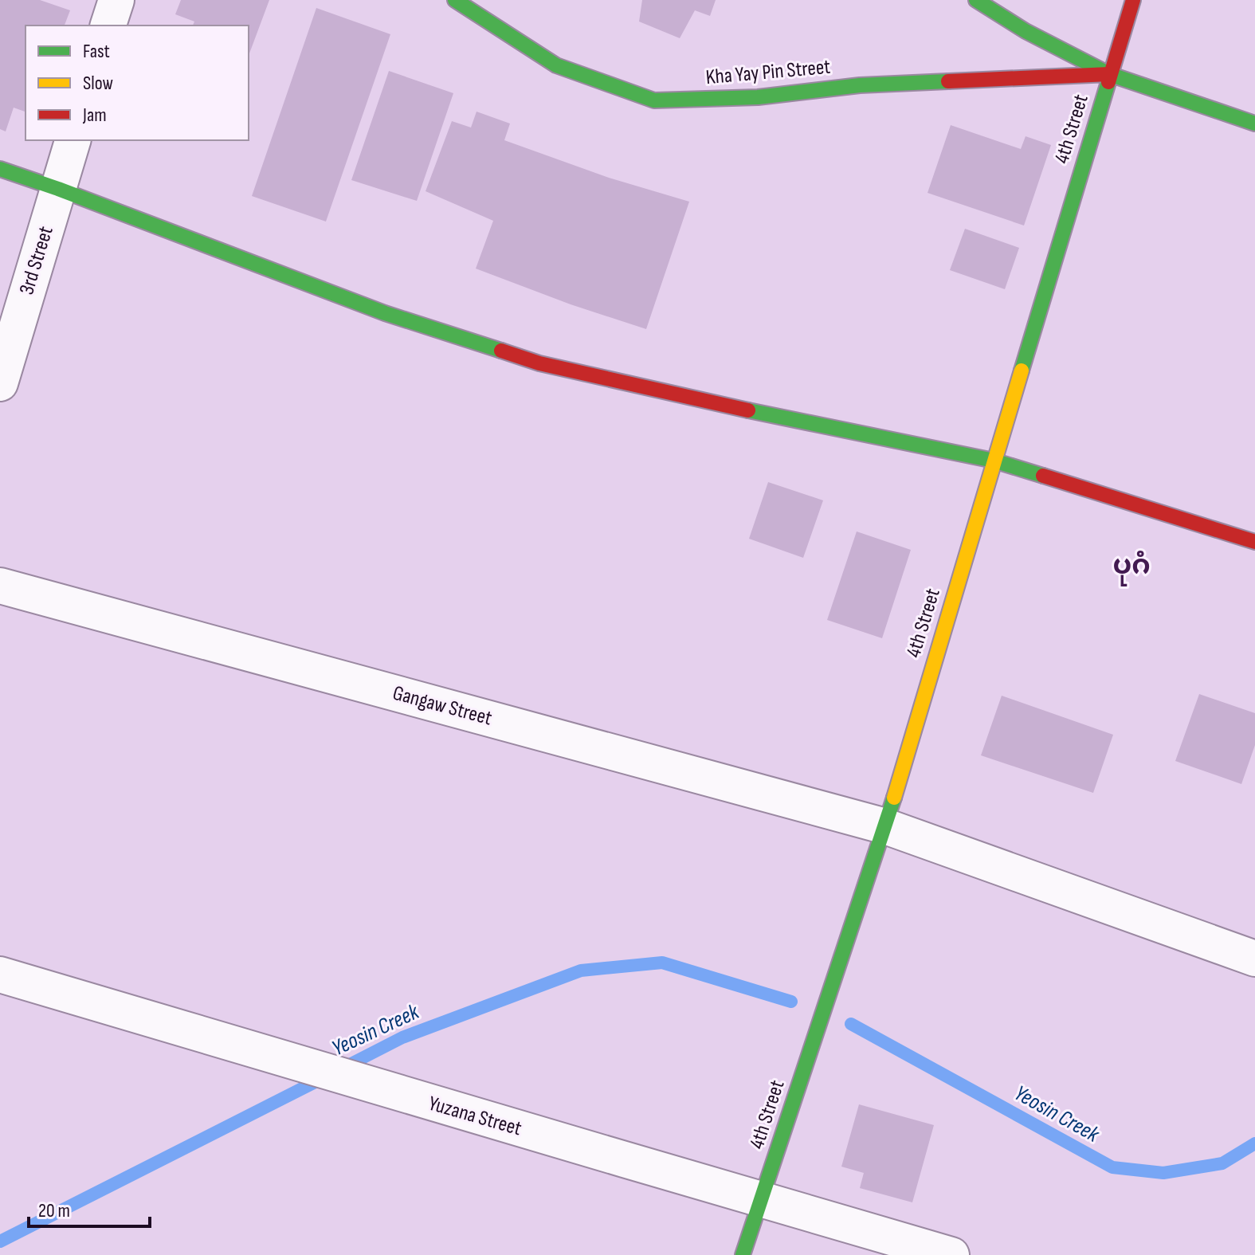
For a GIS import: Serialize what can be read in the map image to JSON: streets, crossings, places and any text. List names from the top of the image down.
{
  "streets": {
    "street": [
      "Kha Yay Pin Street",
      "4th Street",
      "3rd Street",
      "Gangaw Street",
      "Yuzana Street"
    ]
  },
  "crossings": [
    ["Kha Yay Pin Street", "4th Street"],
    ["4th Street", "Gangaw Street"],
    ["4th Street", "Yuzana Street"]
  ],
  "districts": ["ပုဂံ"],
  "water": ["Yeosin Creek"],
  "legend": ["Fast", "Slow", "Jam"],
  "scale_bar": "20 m"
}
